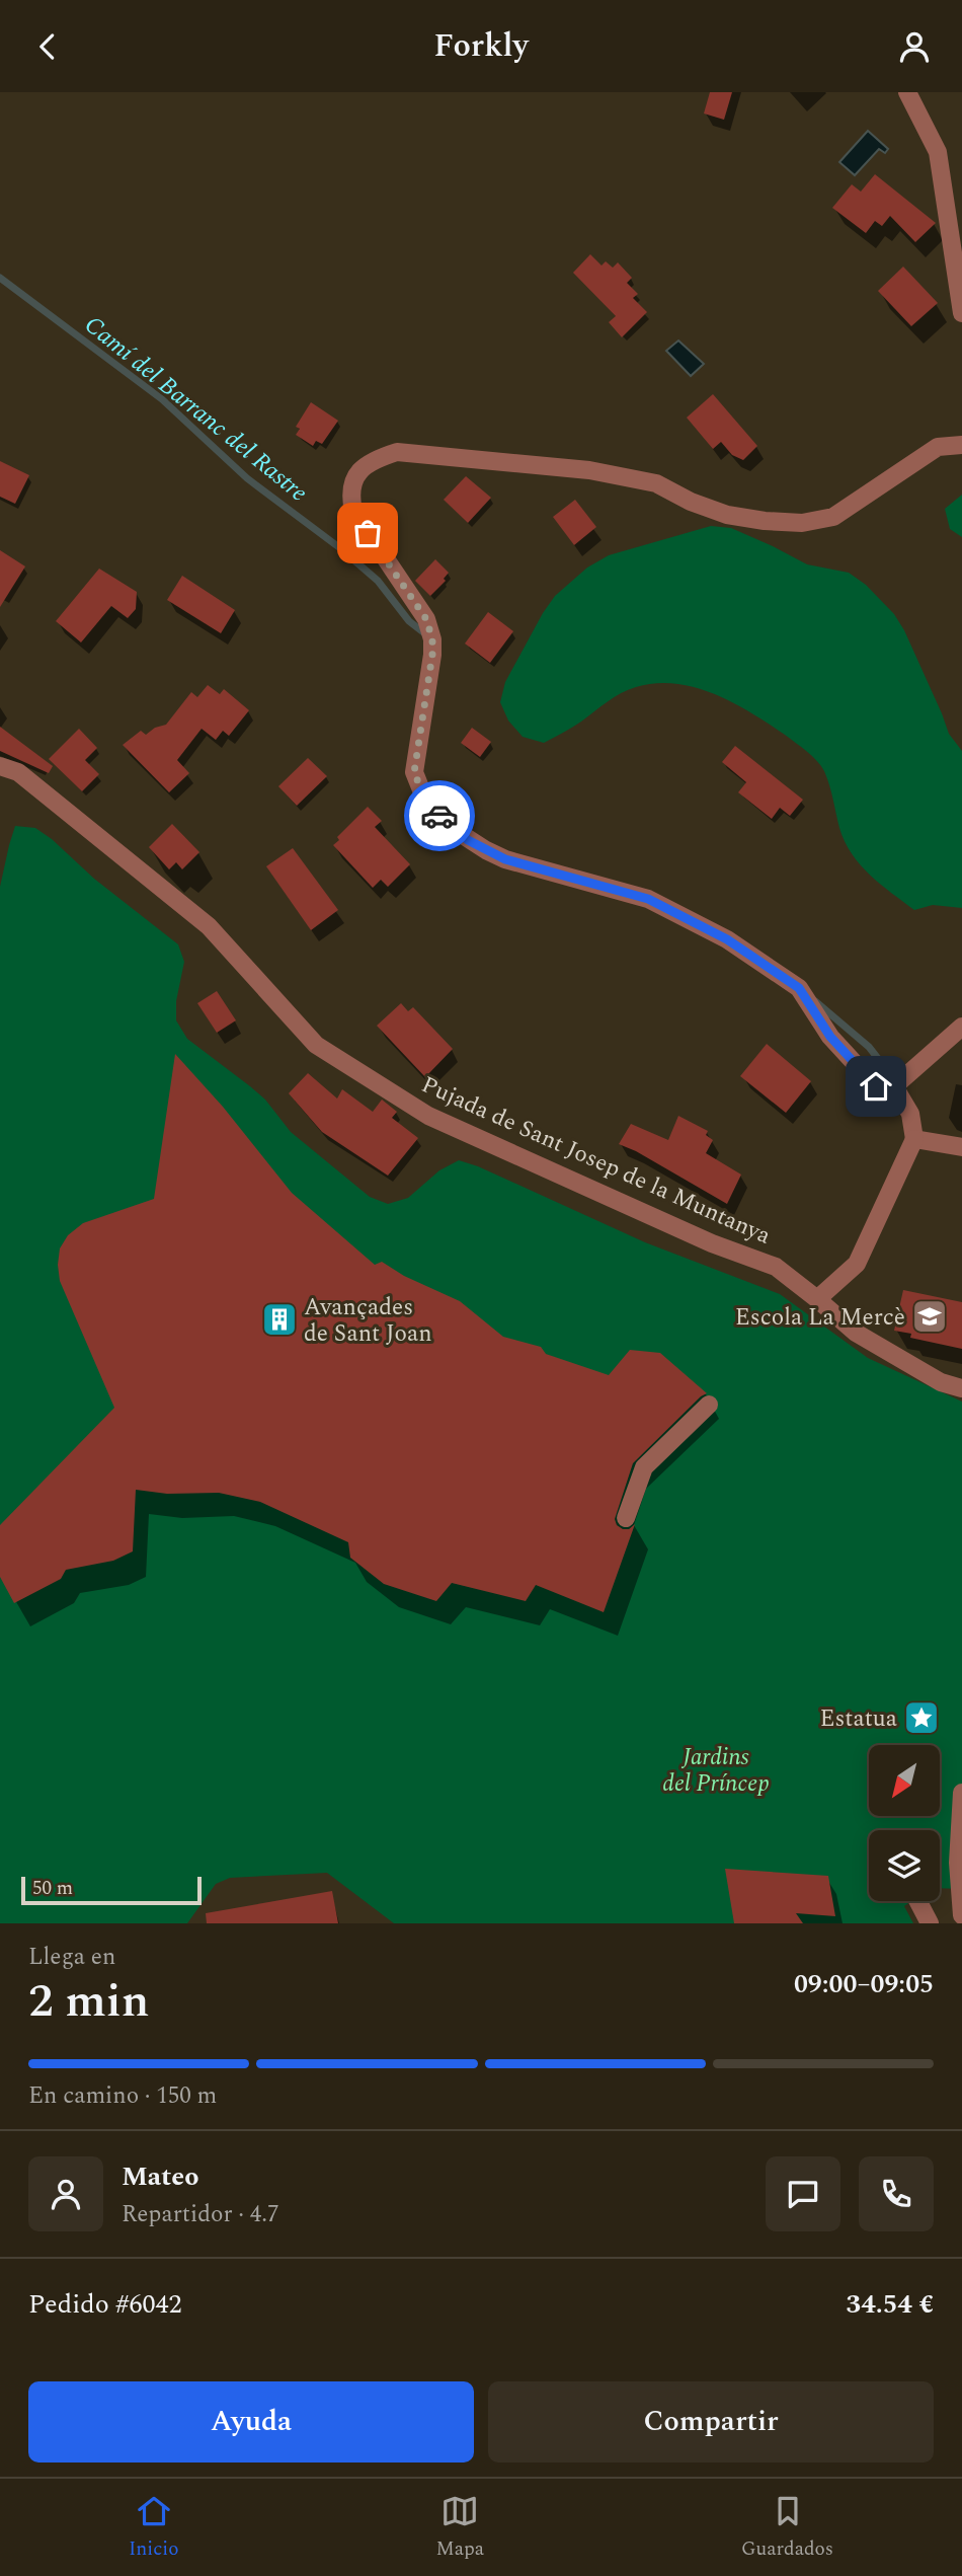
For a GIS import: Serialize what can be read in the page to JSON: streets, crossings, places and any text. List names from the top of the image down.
{
  "streets": {
    "street": ["Pujada de Sant Josep de la Muntanya"]
  },
  "water": ["Camí del Barranc del Rastre"],
  "parks": ["Jardins del Príncep"],
  "places": {
    "school or university": ["Escola La Mercè"],
    "building": ["Avançades de Sant Joan"],
    "place": ["Estatua"]
  },
  "scale_bar": "50 m",
  "north": "bottom left",
  "page": {
    "header": "Forkly",
    "scale": "50 m",
    "heading": ["2 min", "Llega en", "09:00–09:05"],
    "panel": [
      "Mateo",
      "Repartidor · 4.7",
      "Pedido #6042",
      "34.54 €"
    ],
    "bar": "En camino · 150 m",
    "buttons": ["Ayuda", "Compartir"],
    "tabs": ["Inicio", "Mapa", "Guardados"]
  }
}
